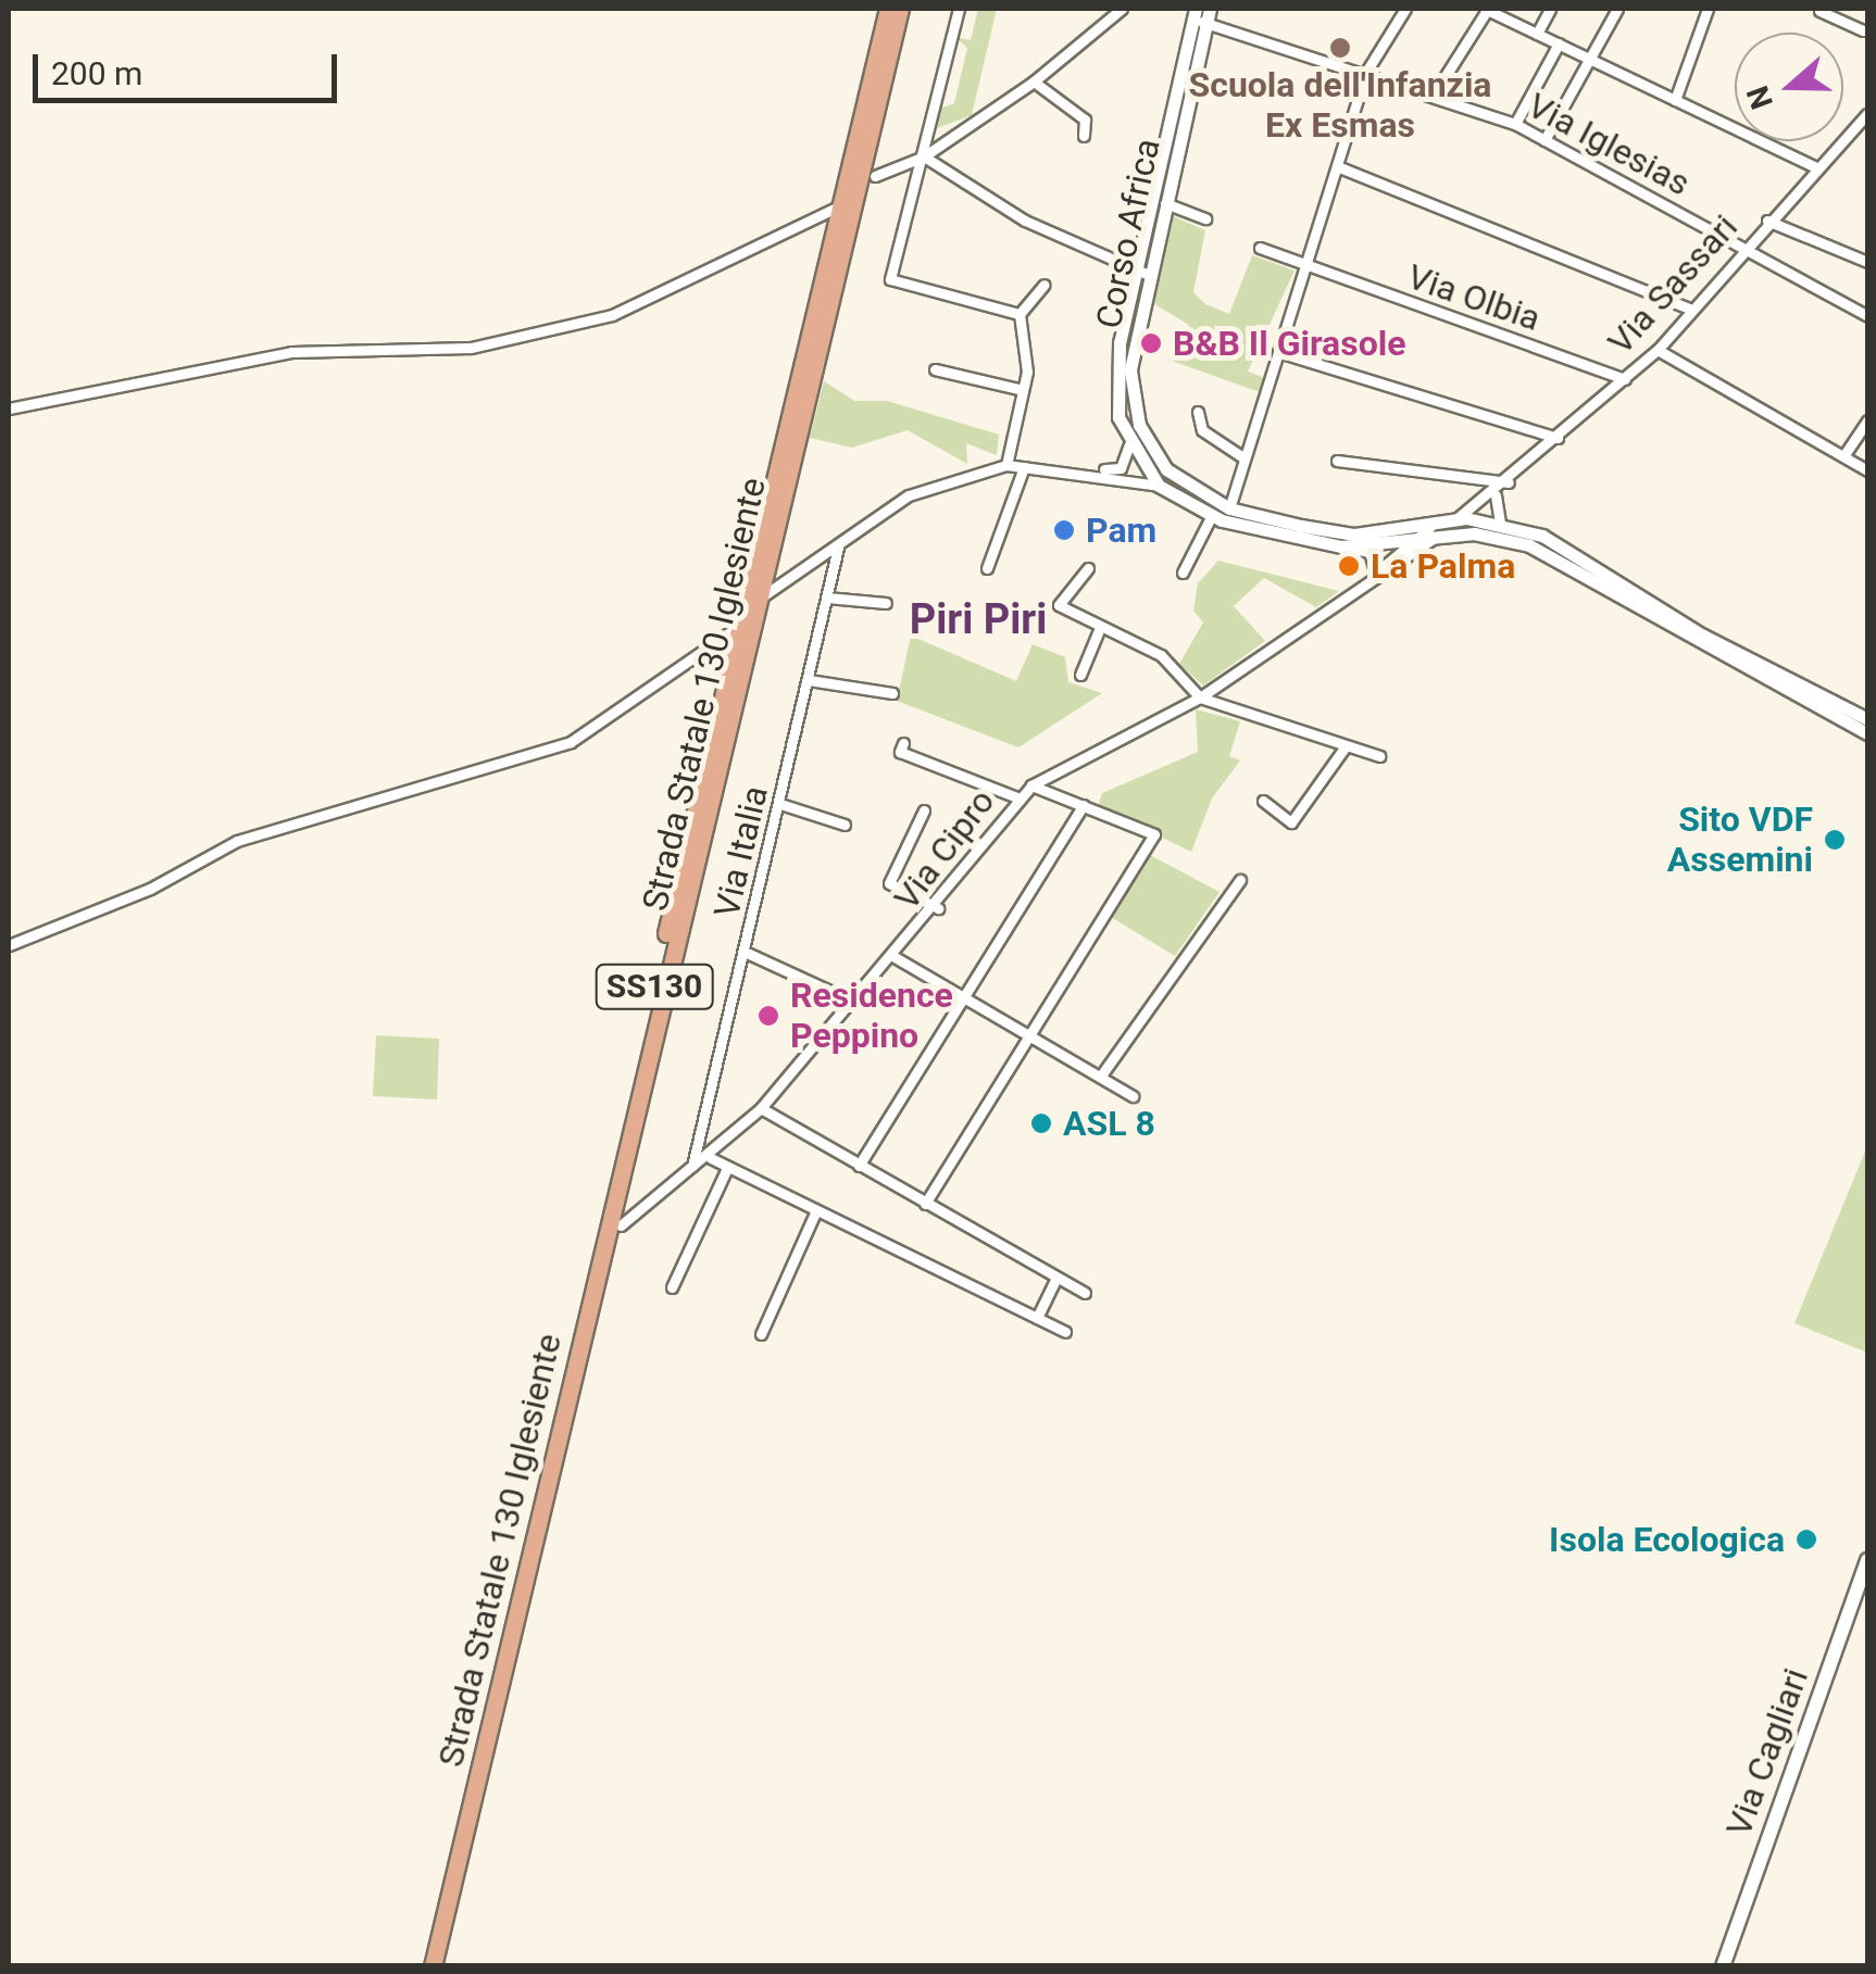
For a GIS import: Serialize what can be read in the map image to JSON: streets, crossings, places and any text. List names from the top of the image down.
{
  "streets": {
    "main road": ["Strada Statale 130 Iglesiente", "SS130", "Via Cagliari"],
    "street": [
      "Via Iglesias",
      "Corso Africa",
      "Via Sassari",
      "Via Olbia",
      "Via Cipro",
      "Via Italia"
    ]
  },
  "crossings": [
    ["Via Iglesias", "Corso Africa"],
    ["Via Iglesias", "Via Sassari"],
    ["Corso Africa", "Via Sassari"],
    ["Corso Africa", "Via Cipro"],
    ["Via Sassari", "Via Olbia"],
    ["Via Sassari", "Via Cipro"],
    ["Via Cipro", "Via Italia"]
  ],
  "districts": ["Piri Piri"],
  "places": [
    "Scuola dell'Infanzia Ex Esmas",
    "B&B Il Girasole",
    "Pam",
    "La Palma",
    "Sito VDF Assemini",
    "Residence Peppino",
    "ASL 8",
    "Isola Ecologica"
  ],
  "scale_bar": "200 m",
  "north": "left"
}
